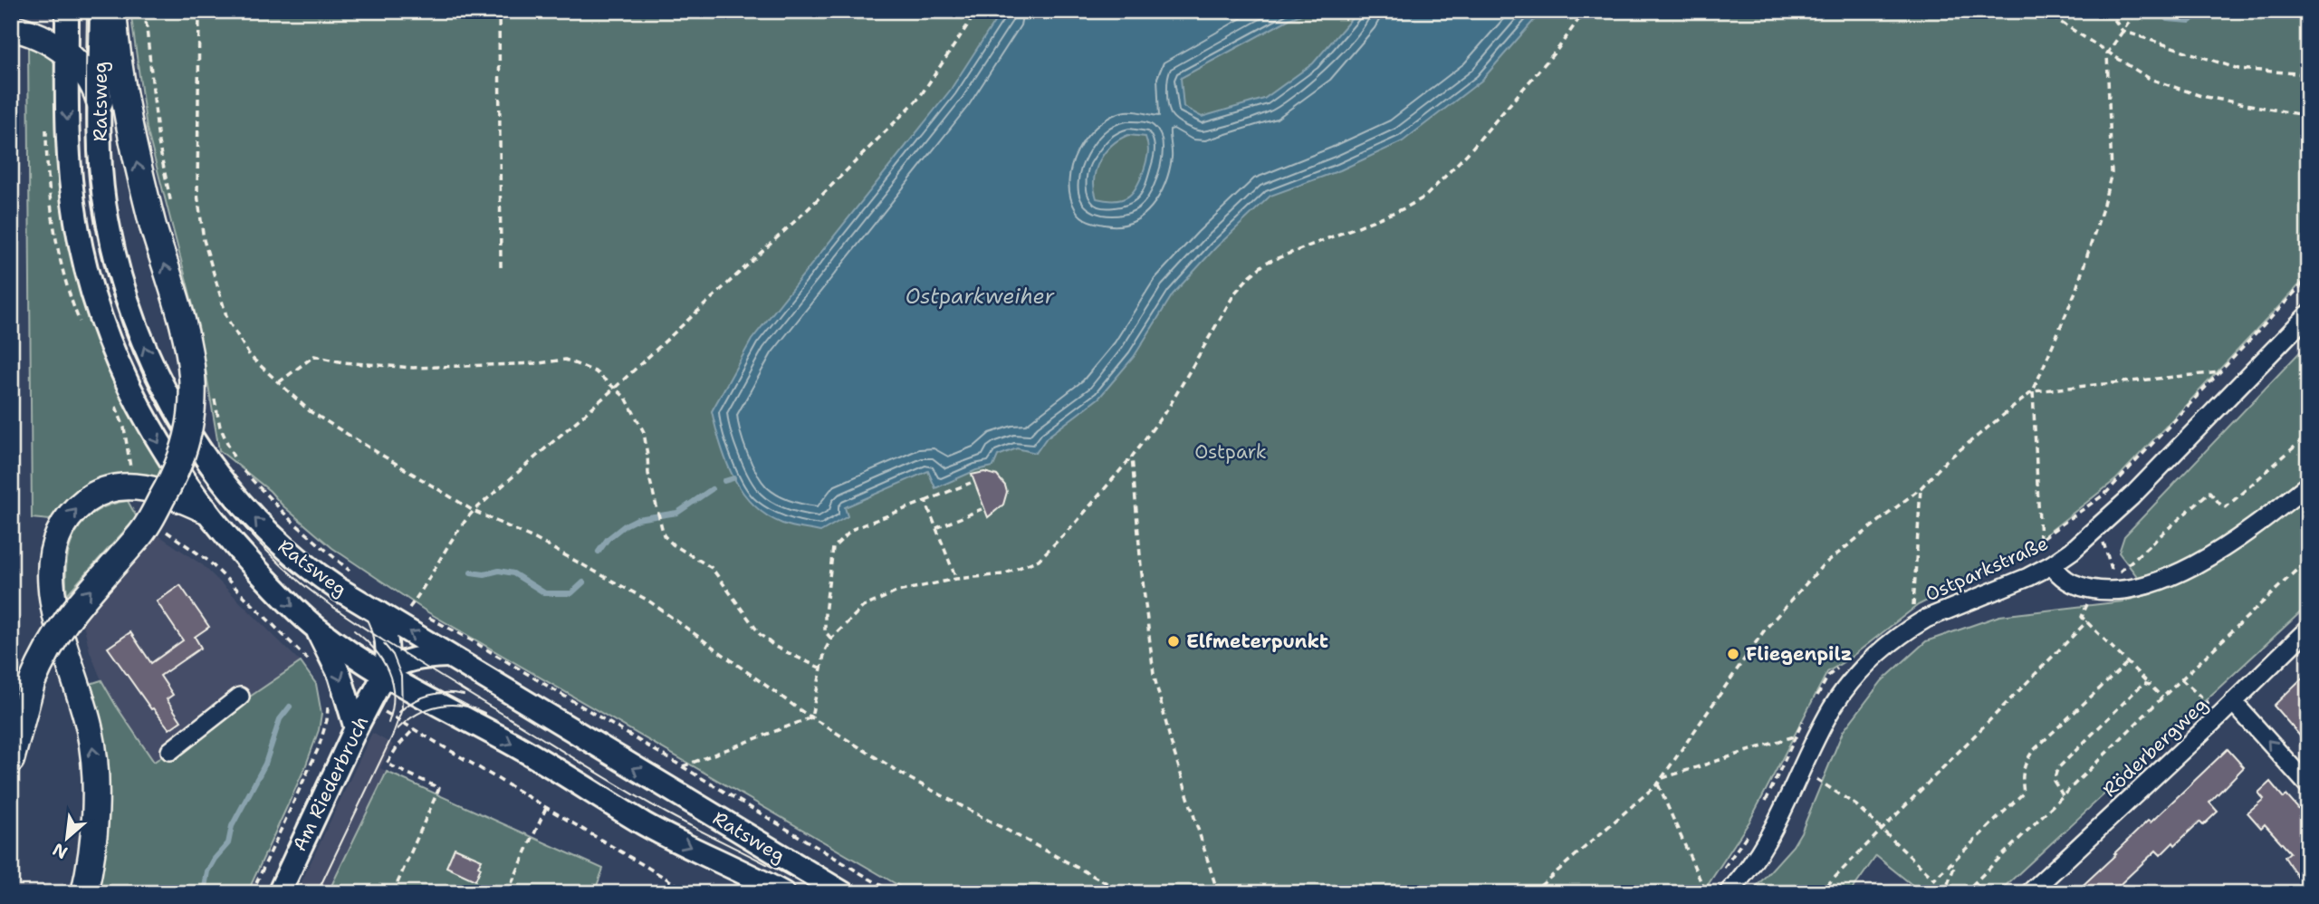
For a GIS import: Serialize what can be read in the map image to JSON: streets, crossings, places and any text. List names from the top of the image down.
{
  "streets": {
    "main road": ["Ratsweg", "Am Riederbruch"],
    "street": ["Ostparkstraße", "Röderbergweg"]
  },
  "crossings": [
    ["Ratsweg", "Am Riederbruch"]
  ],
  "water": ["Ostparkweiher"],
  "parks": ["Ostpark"],
  "places": ["Elfmeterpunkt", "Fliegenpilz"],
  "north": "bottom left"
}
